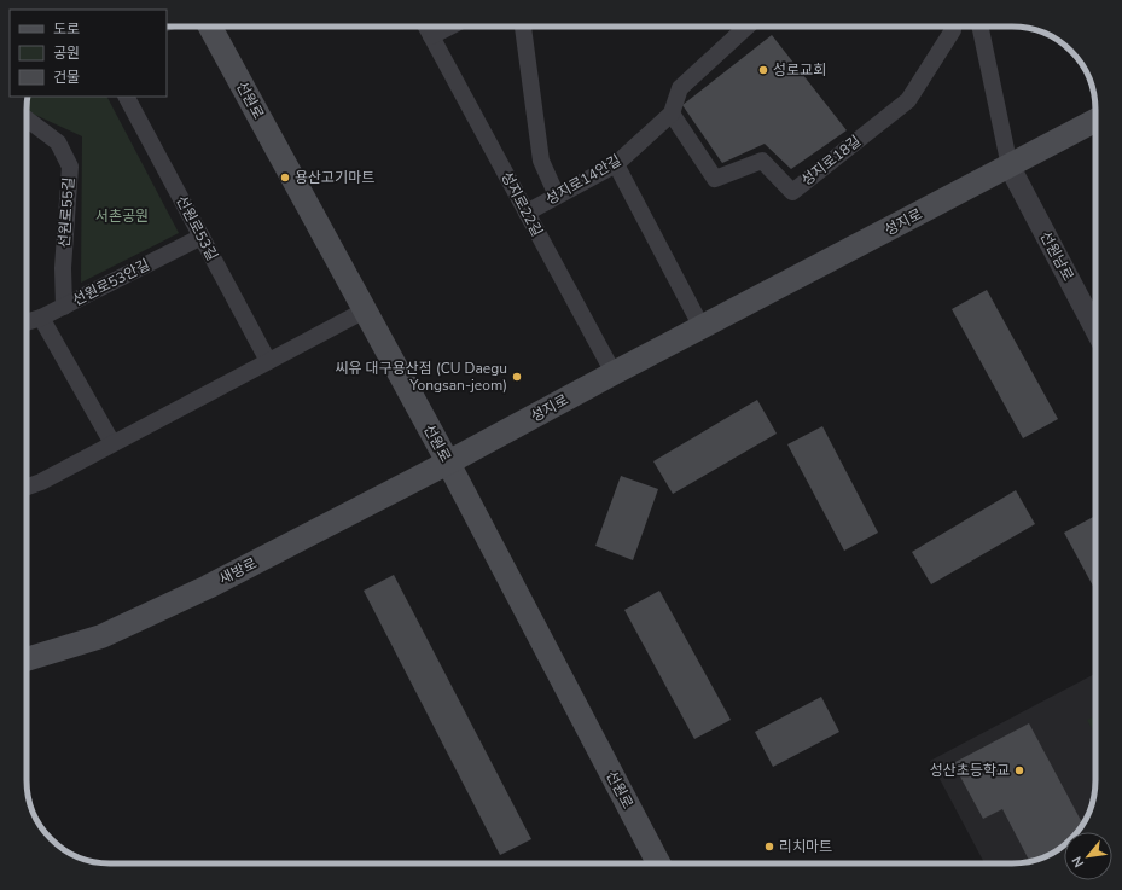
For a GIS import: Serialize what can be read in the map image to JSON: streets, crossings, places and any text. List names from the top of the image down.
{
  "streets": {
    "main road": ["선원로", "성지로", "새방로"],
    "street": [
      "성지로18길",
      "성지로14안길",
      "성지로22길",
      "선원로55길",
      "선원로53길",
      "선원남로",
      "선원로53안길"
    ]
  },
  "crossings": [
    ["선원로", "성지로"],
    ["선원로", "새방로"],
    ["성지로18길", "성지로14안길"],
    ["성지로14안길", "성지로22길"],
    ["성지로22길", "성지로"],
    ["선원로55길", "선원로53안길"],
    ["성지로", "선원남로"],
    ["성지로", "새방로"],
    ["선원로53길", "선원로53안길"]
  ],
  "parks": ["서촌공원"],
  "places": [
    "성로교회",
    "용산고기마트",
    "씨유 대구용산점 (CU Daegu Yongsan-jeom)",
    "성산초등학교",
    "리치마트"
  ],
  "legend": ["도로", "공원", "건물"],
  "north": "bottom left"
}
